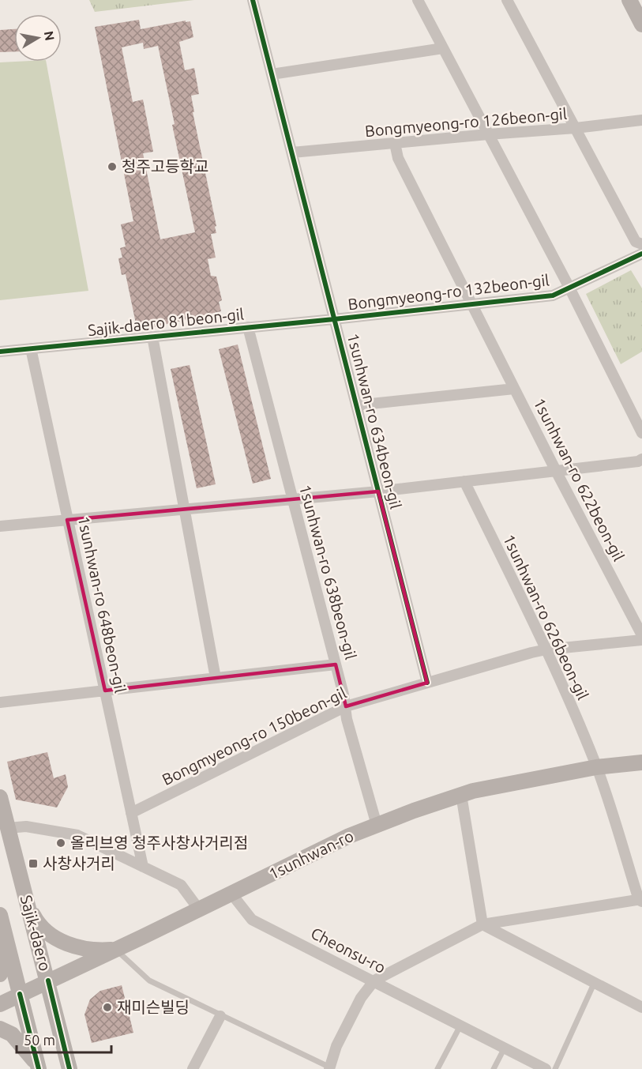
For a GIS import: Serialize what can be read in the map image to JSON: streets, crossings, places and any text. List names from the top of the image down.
{
  "streets": {
    "main road": ["1sunhwan-ro", "Sajik-daero"],
    "street": [
      "Bongmyeong-ro 126beon-gil",
      "Bongmyeong-ro 132beon-gil",
      "Sajik-daero 81beon-gil",
      "1sunhwan-ro 634beon-gil",
      "1sunhwan-ro 622beon-gil",
      "1sunhwan-ro 638beon-gil",
      "1sunhwan-ro 648beon-gil",
      "1sunhwan-ro 626beon-gil",
      "Bongmyeong-ro 150beon-gil",
      "Cheonsu-ro"
    ]
  },
  "crossings": [
    ["Bongmyeong-ro 126beon-gil", "1sunhwan-ro 634beon-gil"],
    ["Bongmyeong-ro 126beon-gil", "1sunhwan-ro 622beon-gil"],
    ["Bongmyeong-ro 132beon-gil", "Sajik-daero 81beon-gil"],
    ["Bongmyeong-ro 132beon-gil", "1sunhwan-ro 634beon-gil"],
    ["Bongmyeong-ro 132beon-gil", "1sunhwan-ro 622beon-gil"],
    ["Sajik-daero 81beon-gil", "1sunhwan-ro 634beon-gil"],
    ["Sajik-daero 81beon-gil", "1sunhwan-ro 638beon-gil"],
    ["Sajik-daero 81beon-gil", "1sunhwan-ro 648beon-gil"],
    ["1sunhwan-ro 634beon-gil", "1sunhwan-ro 622beon-gil"],
    ["1sunhwan-ro 634beon-gil", "Bongmyeong-ro 150beon-gil"],
    ["1sunhwan-ro 638beon-gil", "Bongmyeong-ro 150beon-gil"],
    ["1sunhwan-ro 638beon-gil", "1sunhwan-ro"],
    ["1sunhwan-ro 648beon-gil", "Bongmyeong-ro 150beon-gil"],
    ["1sunhwan-ro 626beon-gil", "Bongmyeong-ro 150beon-gil"],
    ["1sunhwan-ro 626beon-gil", "1sunhwan-ro"],
    ["1sunhwan-ro", "Sajik-daero"],
    ["1sunhwan-ro", "Cheonsu-ro"]
  ],
  "places": {
    "other": ["청주고등학교", "올리브영 청주사창사거리점", "재미슨빌딩"],
    "transit": ["사창사거리"]
  },
  "scale_bar": "50 m",
  "north": "right"
}
